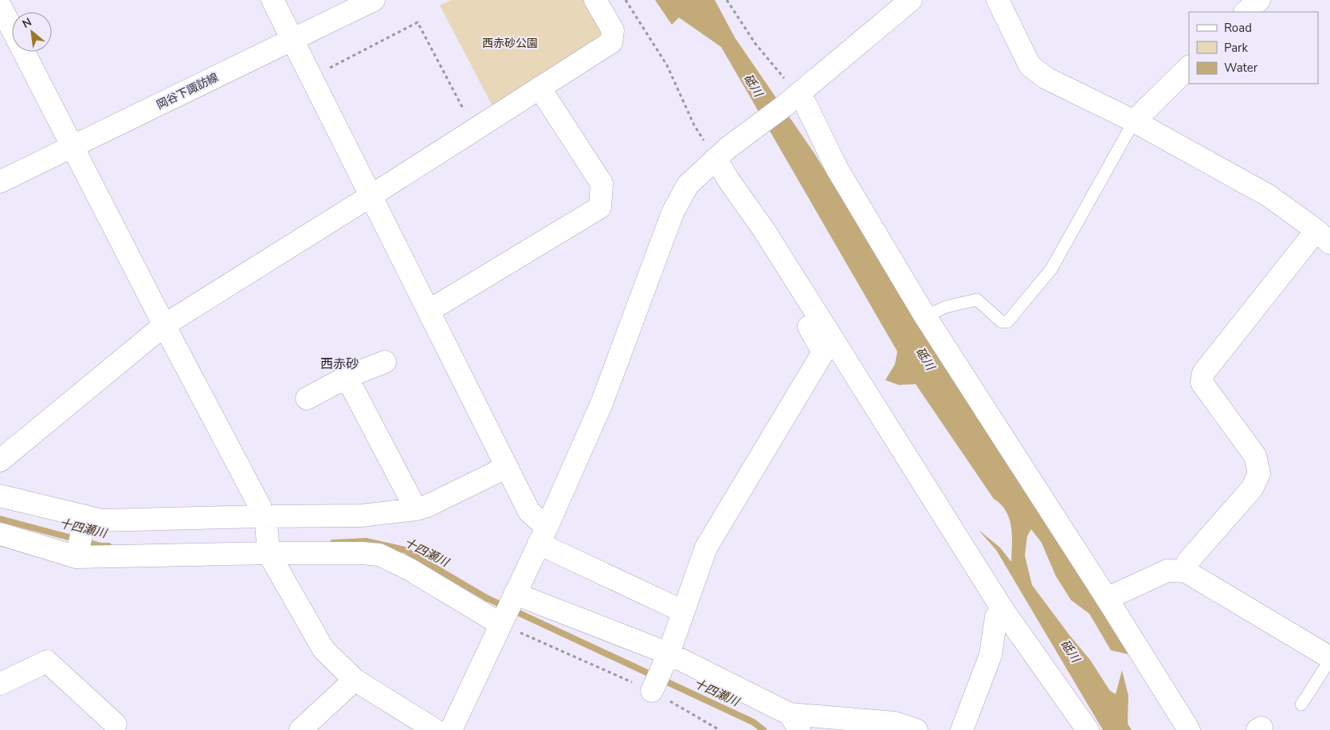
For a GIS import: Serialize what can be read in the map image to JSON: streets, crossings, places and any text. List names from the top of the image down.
{
  "streets": {
    "street": ["岡谷下諏訪線"]
  },
  "districts": ["西赤砂"],
  "water": ["砥川", "十四瀬川"],
  "parks": ["西赤砂公園"],
  "legend": ["Road", "Park", "Water"],
  "north": "top left"
}
